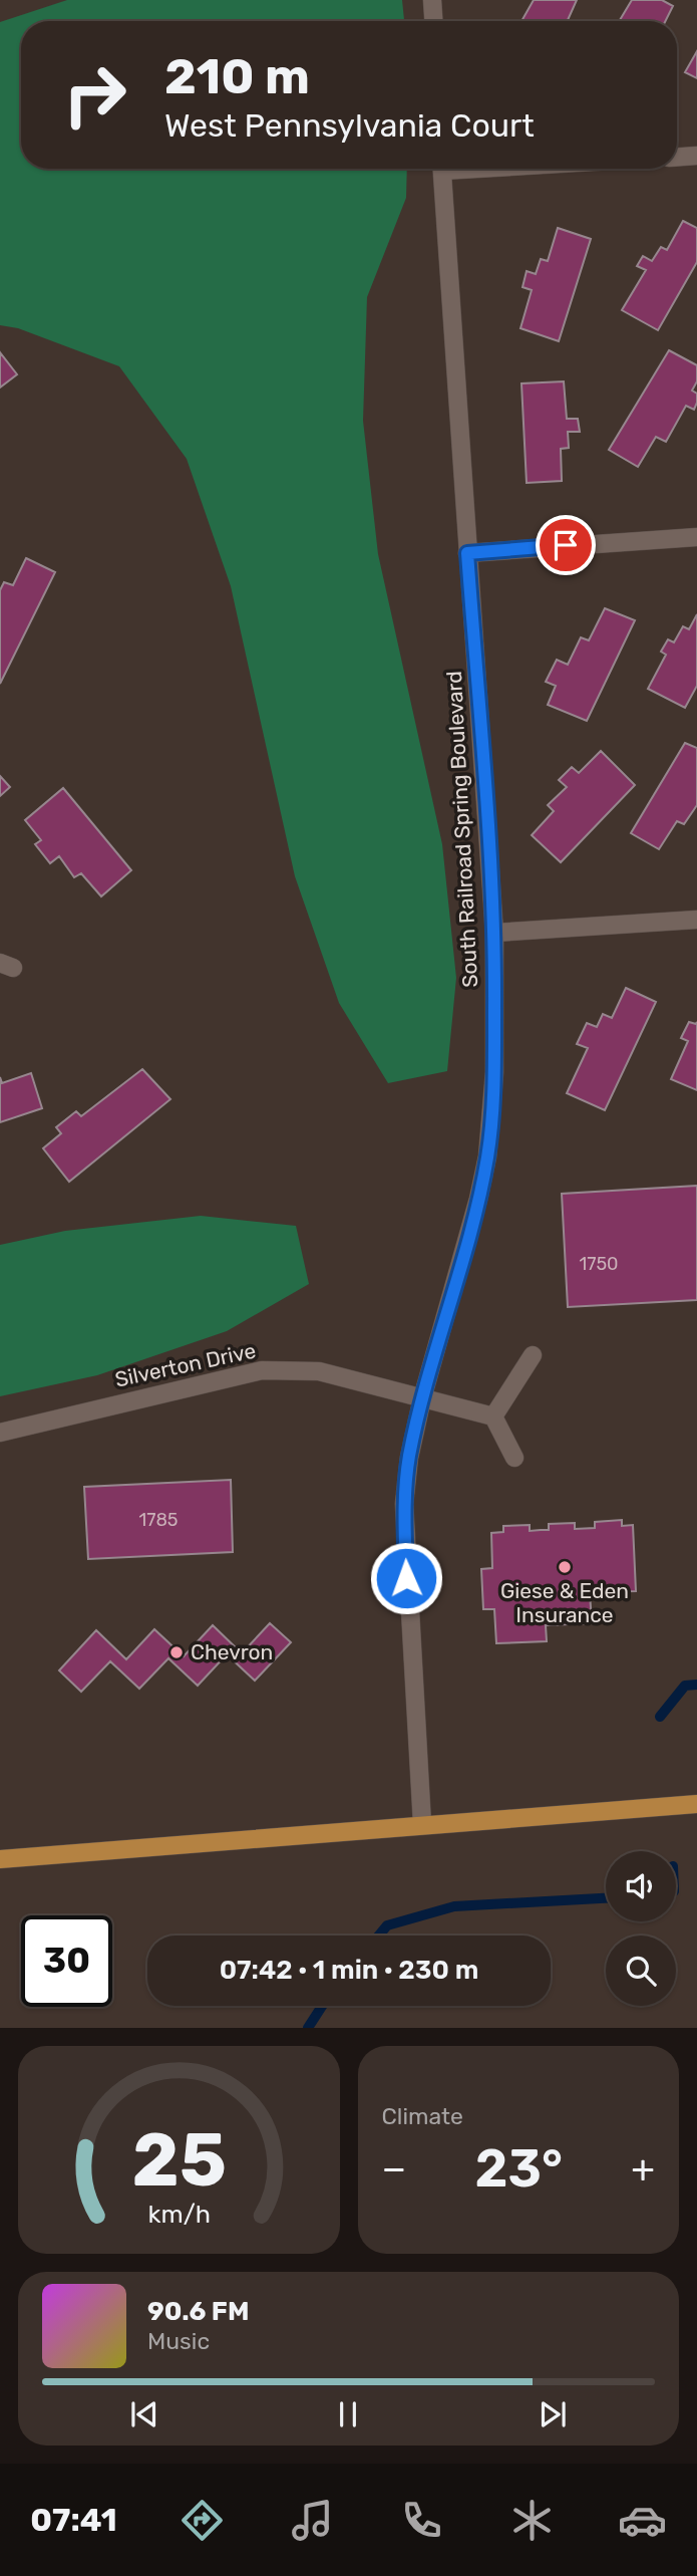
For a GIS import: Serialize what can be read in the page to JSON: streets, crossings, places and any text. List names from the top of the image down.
{
  "streets": {
    "street": ["South Railroad Spring Boulevard", "Silverton Drive"]
  },
  "crossings": [
    ["South Railroad Spring Boulevard", "Silverton Drive"]
  ],
  "places": ["Giese & Eden Insurance", "Chevron"],
  "house_numbers": ["1750", "1785"],
  "page": {
    "turn": ["210 m", "West Pennsylvania Court"],
    "limit": "30",
    "trip": "07:42 · 1 min · 230 m",
    "tile": "Climate",
    "heat": ["−", "23°", "+"],
    "song": ["90.6 FM", "Music"],
    "tabs": "07:41",
    "gauge": ["25", "km/h"]
  }
}
